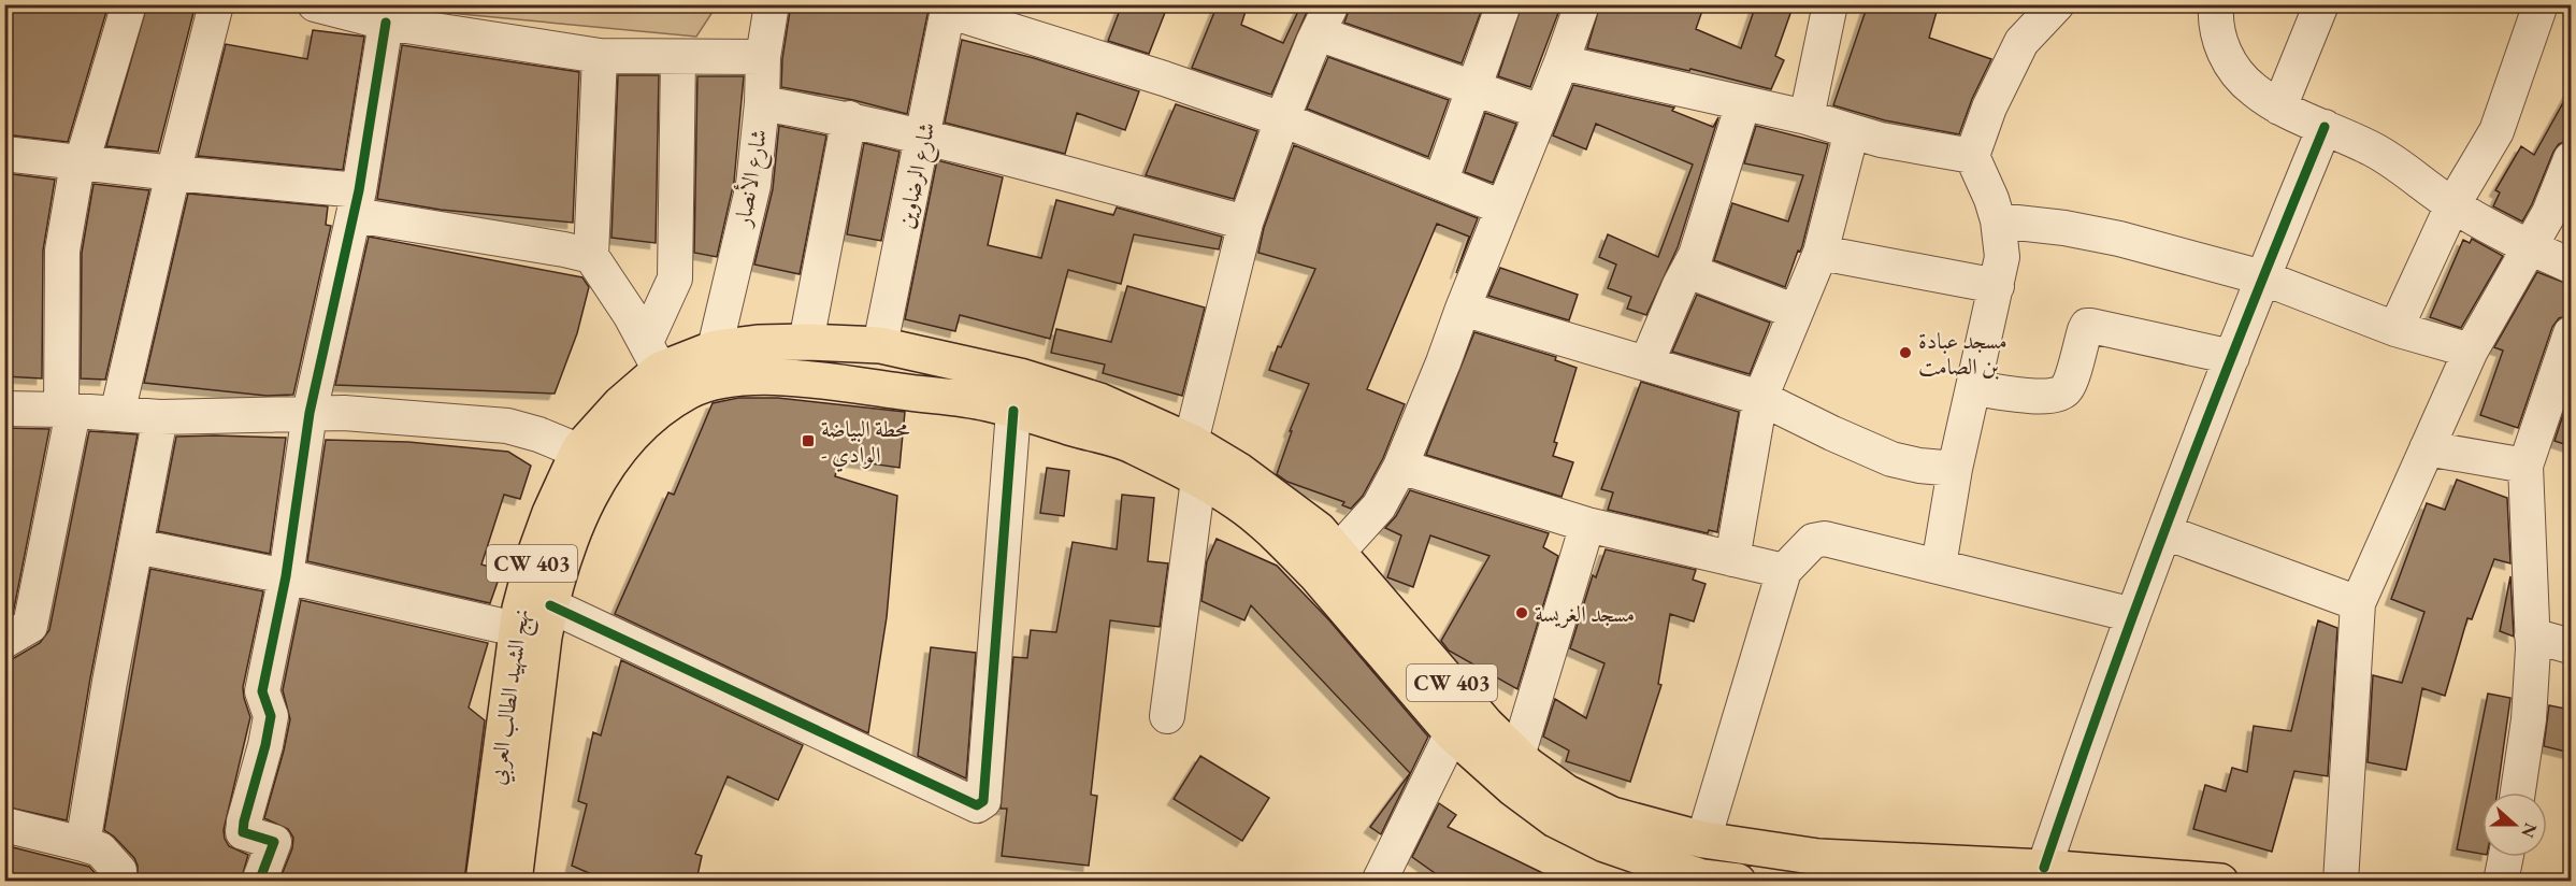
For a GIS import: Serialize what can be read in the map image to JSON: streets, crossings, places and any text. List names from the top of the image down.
{
  "streets": {
    "main road": ["CW 403", "نهج الشهيد الطالب العربي"],
    "street": ["شارع الرضاوين", "شارع الأنصار"]
  },
  "crossings": [
    ["شارع الرضاوين", "CW 403"],
    ["شارع الأنصار", "CW 403"],
    ["شارع الأنصار", "نهج الشهيد الطالب العربي"],
    ["CW 403", "نهج الشهيد الطالب العربي"]
  ],
  "places": {
    "other": ["مسجد عبادة بن الصامت", "مسجد الغريسة"],
    "transit": ["محطة البياضة - الوادي"]
  },
  "north": "right"
}
